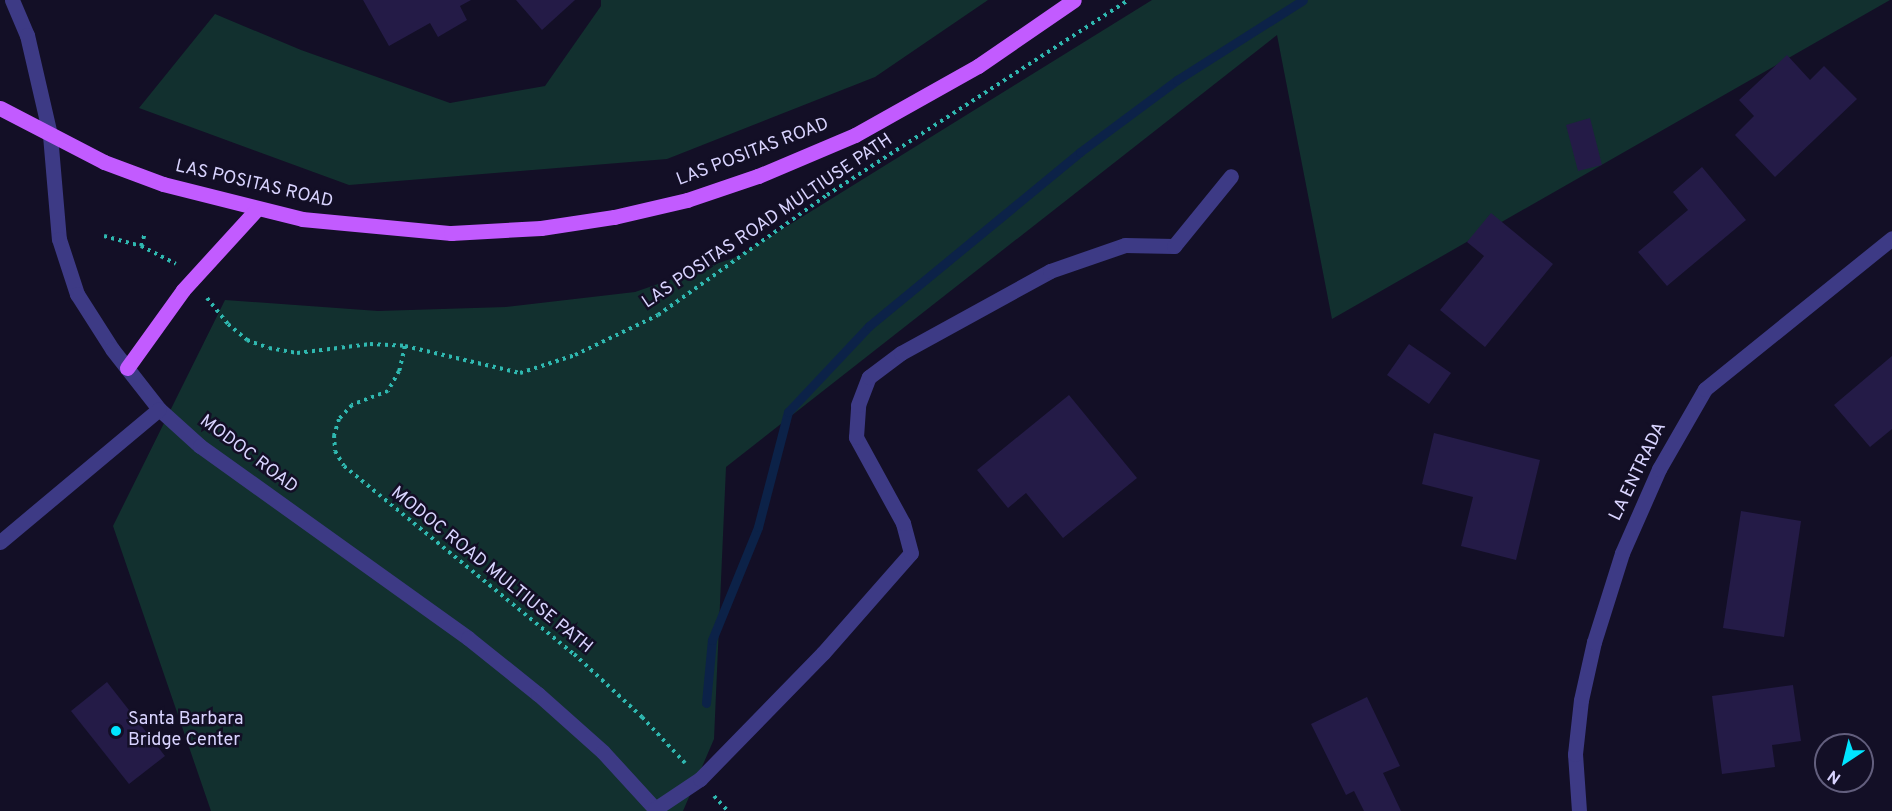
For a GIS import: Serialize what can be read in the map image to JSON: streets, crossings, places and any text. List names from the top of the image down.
{
  "streets": {
    "main road": ["LAS POSITAS ROAD"],
    "street": ["MODOC ROAD", "LA ENTRADA"],
    "path": ["LAS POSITAS ROAD MULTIUSE PATH", "MODOC ROAD MULTIUSE PATH"]
  },
  "crossings": [
    ["LAS POSITAS ROAD", "MODOC ROAD"],
    ["LAS POSITAS ROAD MULTIUSE PATH", "MODOC ROAD MULTIUSE PATH"]
  ],
  "places": ["Santa Barbara Bridge Center"],
  "north": "bottom left"
}
